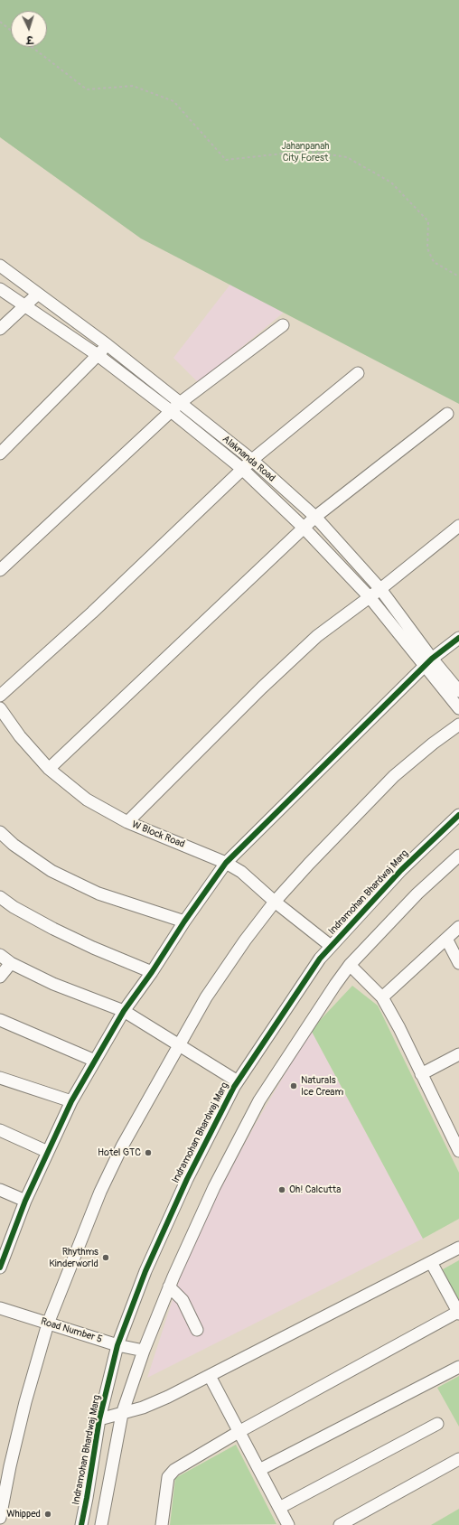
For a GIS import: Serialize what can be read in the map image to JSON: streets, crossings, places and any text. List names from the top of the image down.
{
  "streets": {
    "street": [
      "Alaknanda Road",
      "W Block Road",
      "Indramohan Bhardwaj Marg",
      "Road Number 5"
    ]
  },
  "crossings": [
    ["W Block Road", "Indramohan Bhardwaj Marg"],
    ["Indramohan Bhardwaj Marg", "Road Number 5"]
  ],
  "parks": ["Jahanpanah City Forest"],
  "places": [
    "Naturals Ice Cream",
    "Hotel GTC",
    "Oh! Calcutta",
    "Rhythms Kinderworld",
    "Whipped"
  ],
  "north": "bottom"
}
